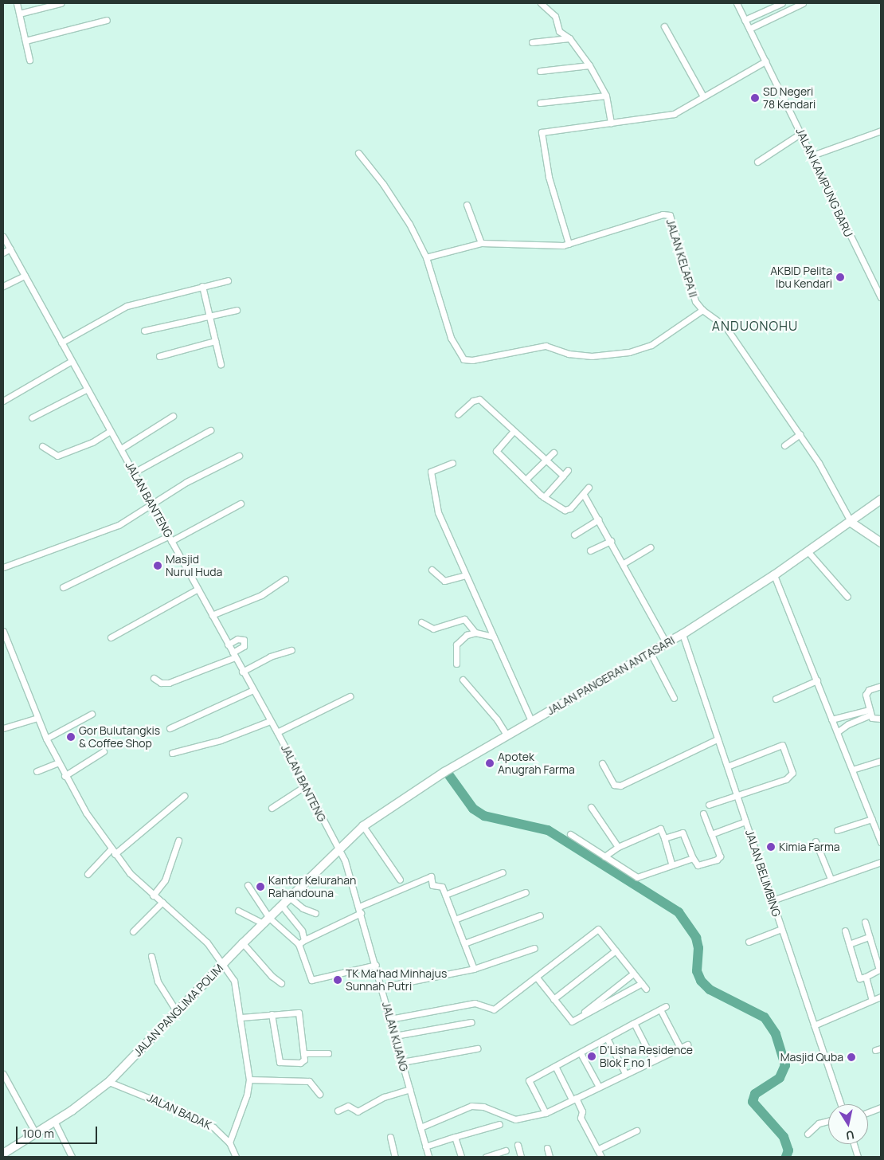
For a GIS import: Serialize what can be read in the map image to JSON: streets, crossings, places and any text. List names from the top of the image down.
{
  "streets": {
    "street": [
      "JALAN KAMPUNG BARU",
      "JALAN KELAPA II",
      "JALAN BANTENG",
      "JALAN PANGERAN ANTASARI",
      "JALAN BELIMBING",
      "JALAN PANGLIMA POLIM",
      "JALAN KIJANG",
      "JALAN BADAK"
    ]
  },
  "crossings": [
    ["JALAN KELAPA II", "JALAN PANGERAN ANTASARI"],
    ["JALAN BANTENG", "JALAN PANGERAN ANTASARI"],
    ["JALAN BANTENG", "JALAN PANGLIMA POLIM"],
    ["JALAN BANTENG", "JALAN KIJANG"],
    ["JALAN PANGERAN ANTASARI", "JALAN BELIMBING"],
    ["JALAN PANGERAN ANTASARI", "JALAN PANGLIMA POLIM"],
    ["JALAN PANGERAN ANTASARI", "JALAN KIJANG"],
    ["JALAN PANGLIMA POLIM", "JALAN KIJANG"],
    ["JALAN PANGLIMA POLIM", "JALAN BADAK"]
  ],
  "districts": ["ANDUONOHU"],
  "places": [
    "SD Negeri 78 Kendari",
    "AKBID Pelita Ibu Kendari",
    "Masjid Nurul Huda",
    "Gor Bulutangkis & Coffee Shop",
    "Apotek Anugrah Farma",
    "Kimia Farma",
    "Kantor Kelurahan Rahandouna",
    "TK Ma'had Minhajus Sunnah Putri",
    "D'Lisha Residence Blok F no 1",
    "Masjid Quba"
  ],
  "scale_bar": "100 m",
  "north": "bottom"
}
